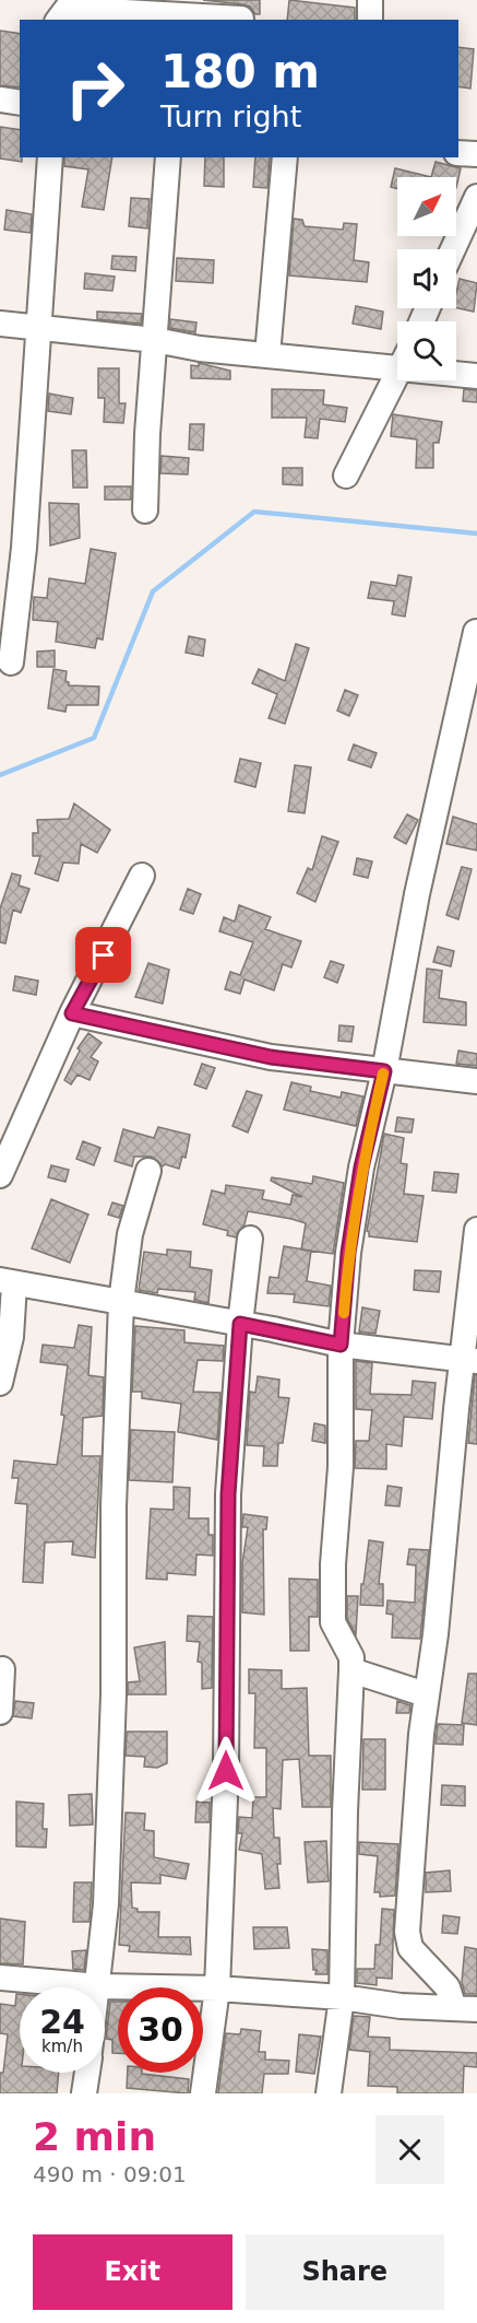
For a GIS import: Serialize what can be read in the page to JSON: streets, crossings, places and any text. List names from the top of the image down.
{
  "north": "top right",
  "page": {
    "turn": ["180 m", "Turn right"],
    "speed": "24 km/h",
    "limit": "30",
    "heading": ["2 min", "490 m · 09:01"],
    "buttons": ["Exit", "Share"]
  }
}
